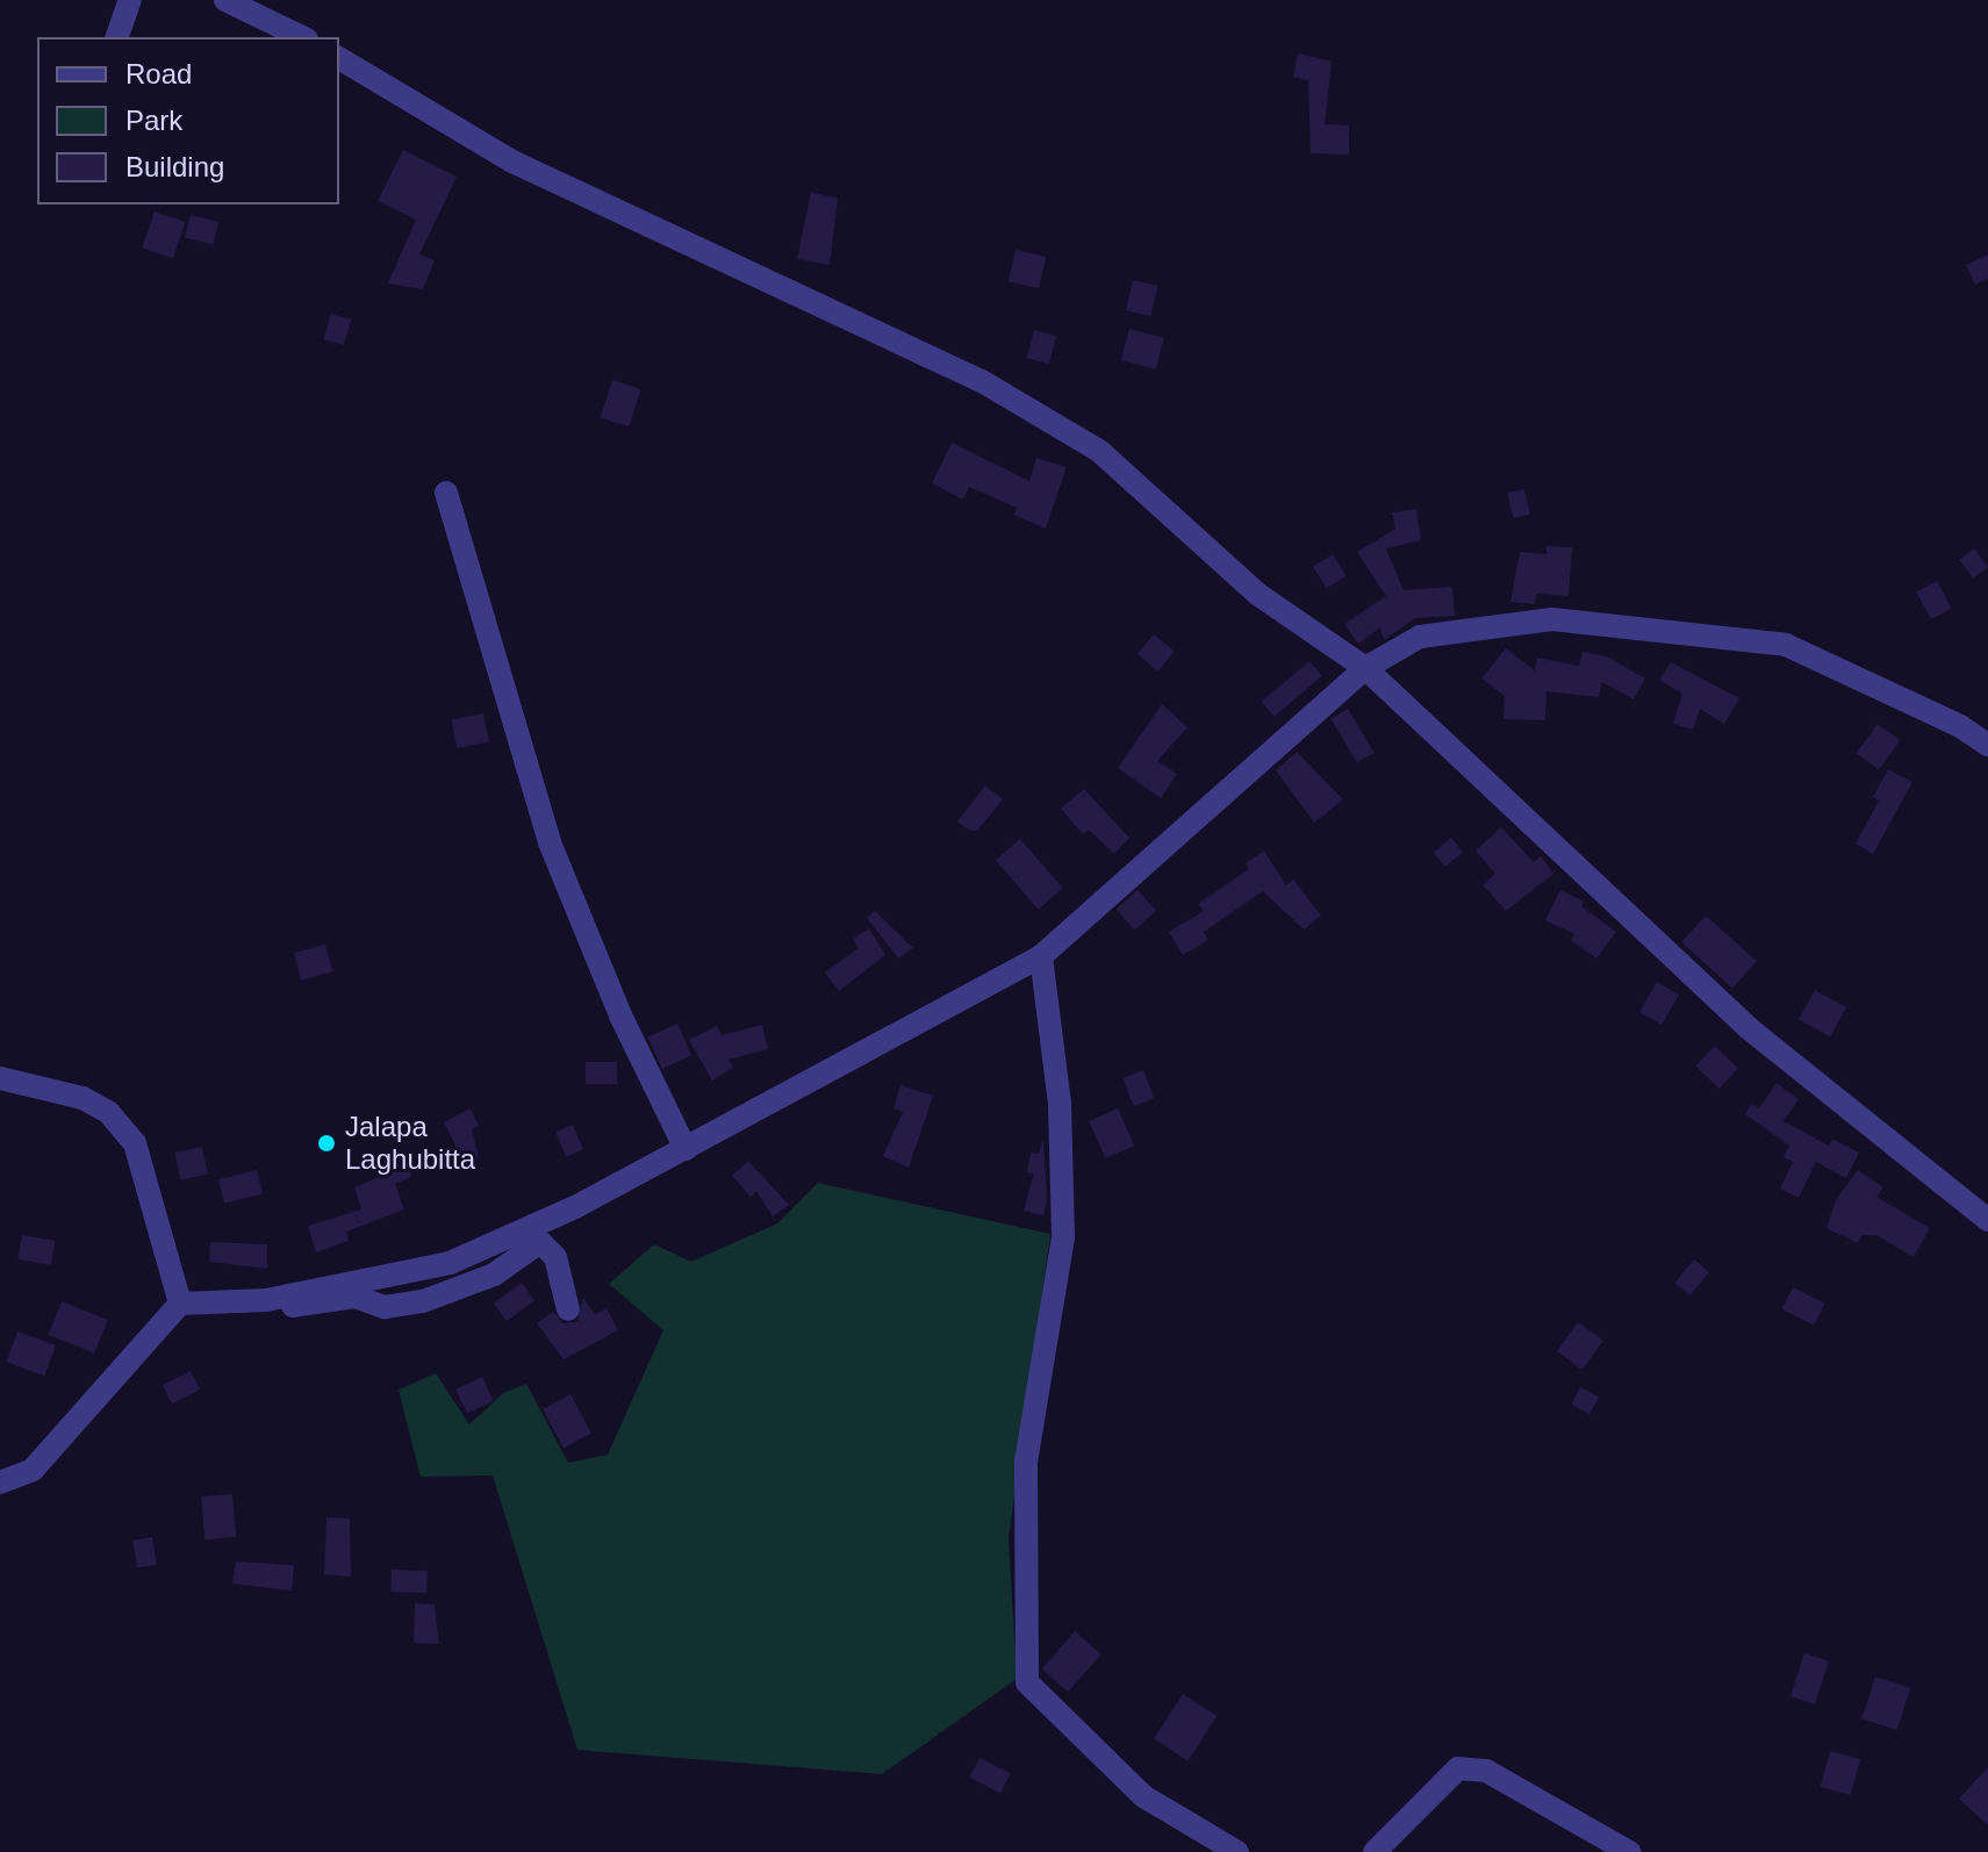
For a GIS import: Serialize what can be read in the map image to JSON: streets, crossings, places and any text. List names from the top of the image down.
{
  "places": ["Jalapa Laghubitta"],
  "legend": ["Road", "Park", "Building"]
}
